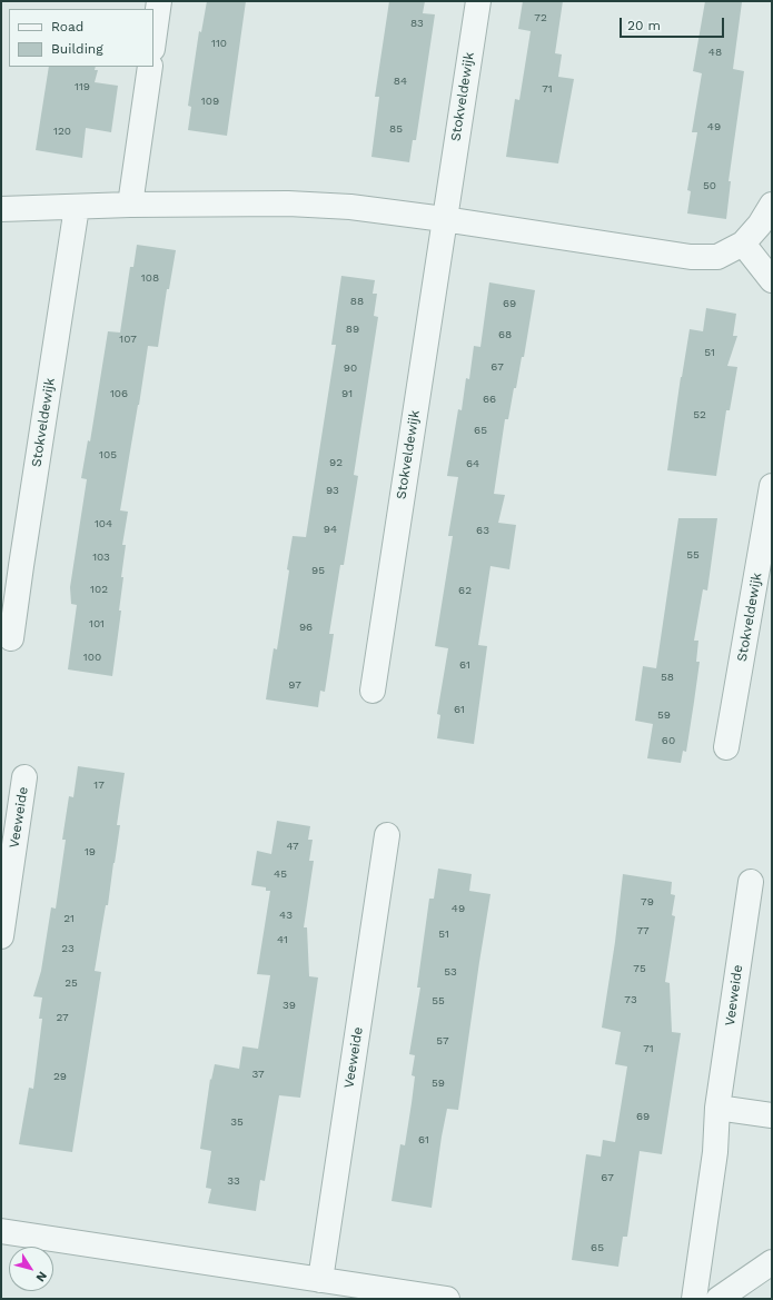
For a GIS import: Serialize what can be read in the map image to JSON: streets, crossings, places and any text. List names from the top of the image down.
{
  "streets": {
    "street": ["Stokveldewijk", "Veeweide"]
  },
  "house_numbers": [
    "72",
    "83",
    "110",
    "48",
    "84",
    "119",
    "71",
    "109",
    "49",
    "85",
    "120",
    "50",
    "108",
    "88",
    "69",
    "89",
    "68",
    "107",
    "51",
    "67",
    "90",
    "106",
    "91",
    "66",
    "52",
    "65",
    "105",
    "92",
    "64",
    "93",
    "104",
    "94",
    "63",
    "55",
    "103",
    "95",
    "102",
    "62",
    "101",
    "96",
    "100",
    "61",
    "58",
    "97",
    "61",
    "59",
    "60",
    "17",
    "47",
    "19",
    "45",
    "79",
    "49",
    "43",
    "21",
    "77",
    "51",
    "41",
    "23",
    "75",
    "53",
    "25",
    "73",
    "55",
    "39",
    "27",
    "57",
    "71",
    "37",
    "29",
    "59",
    "69",
    "35",
    "61",
    "67",
    "33",
    "65"
  ],
  "legend": ["Road", "Building"],
  "scale_bar": "20 m",
  "north": "bottom right"
}
